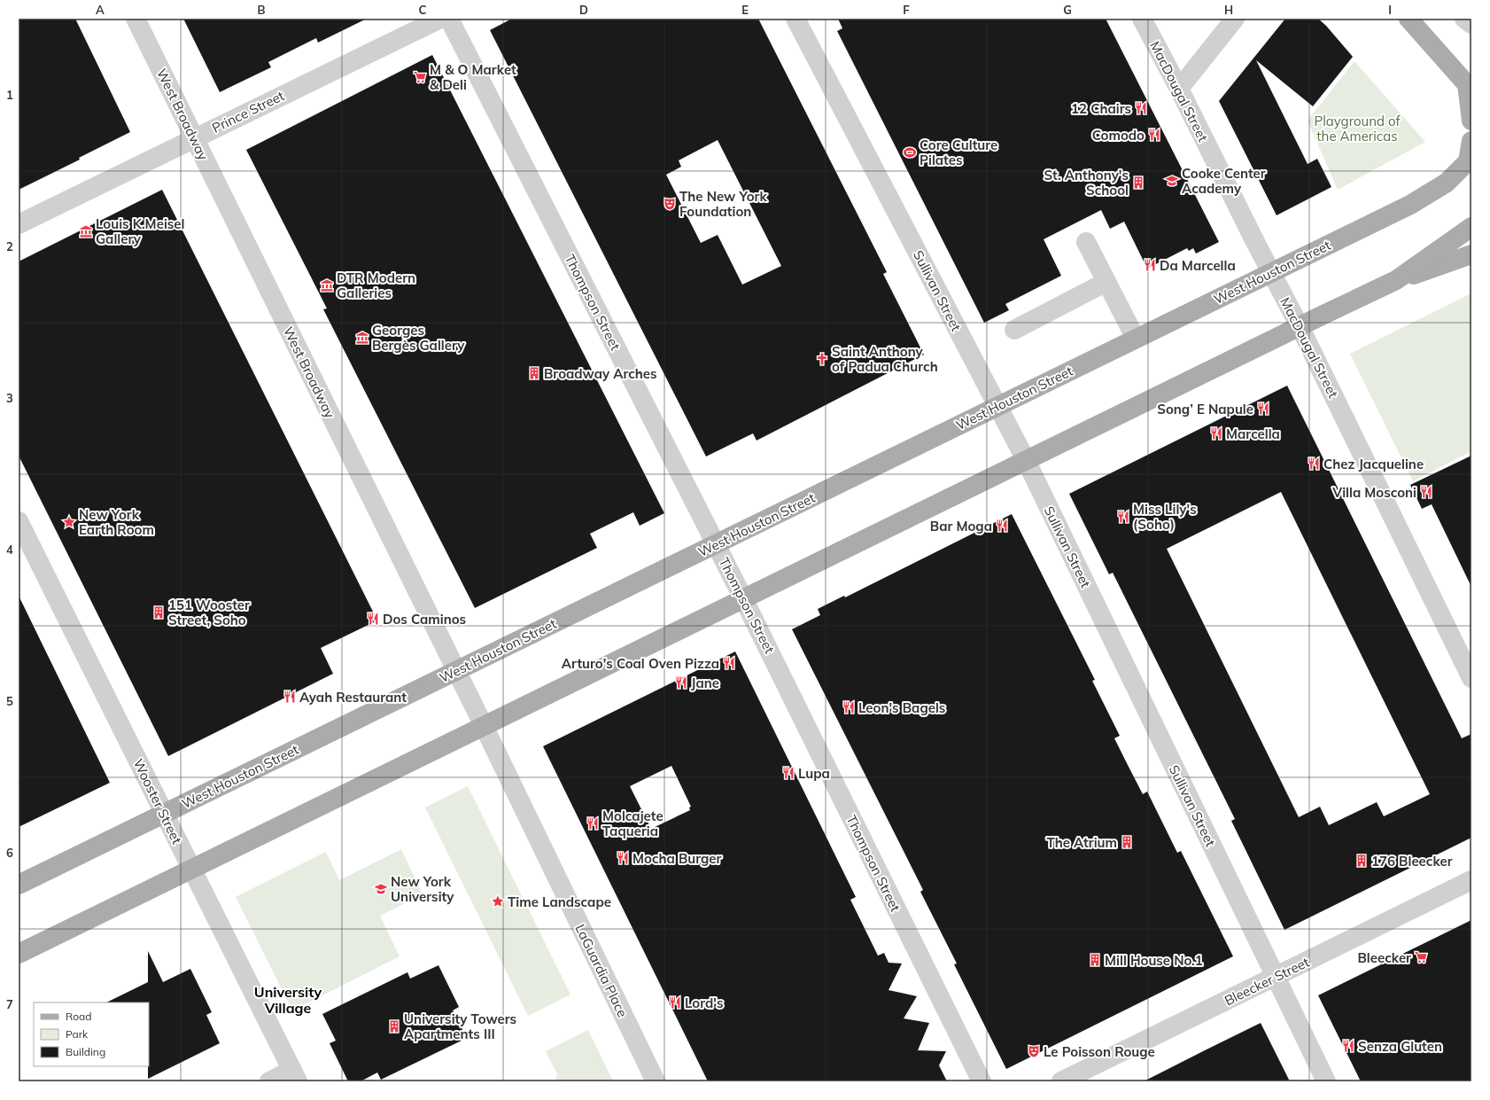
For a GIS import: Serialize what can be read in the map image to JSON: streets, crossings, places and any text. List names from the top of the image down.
{
  "streets": {
    "main road": ["West Houston Street"],
    "street": [
      "MacDougal Street",
      "Prince Street",
      "West Broadway",
      "Sullivan Street",
      "Thompson Street",
      "Wooster Street",
      "LaGuardia Place",
      "Bleecker Street"
    ]
  },
  "crossings": [
    ["MacDougal Street", "West Houston Street"],
    ["Prince Street", "West Broadway"],
    ["West Broadway", "West Houston Street"],
    ["West Broadway", "LaGuardia Place"],
    ["West Houston Street", "Sullivan Street"],
    ["West Houston Street", "Thompson Street"],
    ["West Houston Street", "Wooster Street"],
    ["Sullivan Street", "Bleecker Street"]
  ],
  "districts": ["University Village"],
  "parks": ["Playground of the Americas"],
  "places": {
    "supermarket": ["M & O Market & Deli", "Bleecker"],
    "restaurant": [
      "12 Chairs",
      "Comodo",
      "Da Marcella",
      "Song’ E Napule",
      "Marcella",
      "Chez Jacqueline",
      "Villa Mosconi",
      "Miss Lily's (Soho)",
      "Bar Moga",
      "Dos Caminos",
      "Arturo's Coal Oven Pizza",
      "Jane",
      "Ayah Restaurant",
      "Leon's Bagels",
      "Lupa",
      "Molcajete Taqueria",
      "Mocha Burger",
      "Lord's",
      "Senza Gluten"
    ],
    "sports": ["Core Culture Pilates"],
    "school or university": ["Cooke Center Academy", "New York University"],
    "building": [
      "St. Anthony's School",
      "Broadway Arches",
      "151 Wooster Street, Soho",
      "The Atrium",
      "176 Bleecker",
      "Mill House No.1",
      "University Towers Apartments III"
    ],
    "theatre": ["The New York Foundation", "Le Poisson Rouge"],
    "museum": ["Louis K.Meisel Gallery", "DTR Modern Galleries", "Georges Bergès Gallery"],
    "church": ["Saint Anthony of Padua Church"],
    "place": ["New York Earth Room", "Time Landscape"]
  },
  "legend": ["Road", "Park", "Building"],
  "grid": {
    "columns": [
      "A",
      "B",
      "C",
      "D",
      "E",
      "F",
      "G",
      "H",
      "I"
    ],
    "rows": [
      "1",
      "2",
      "3",
      "4",
      "5",
      "6",
      "7"
    ]
  }
}
